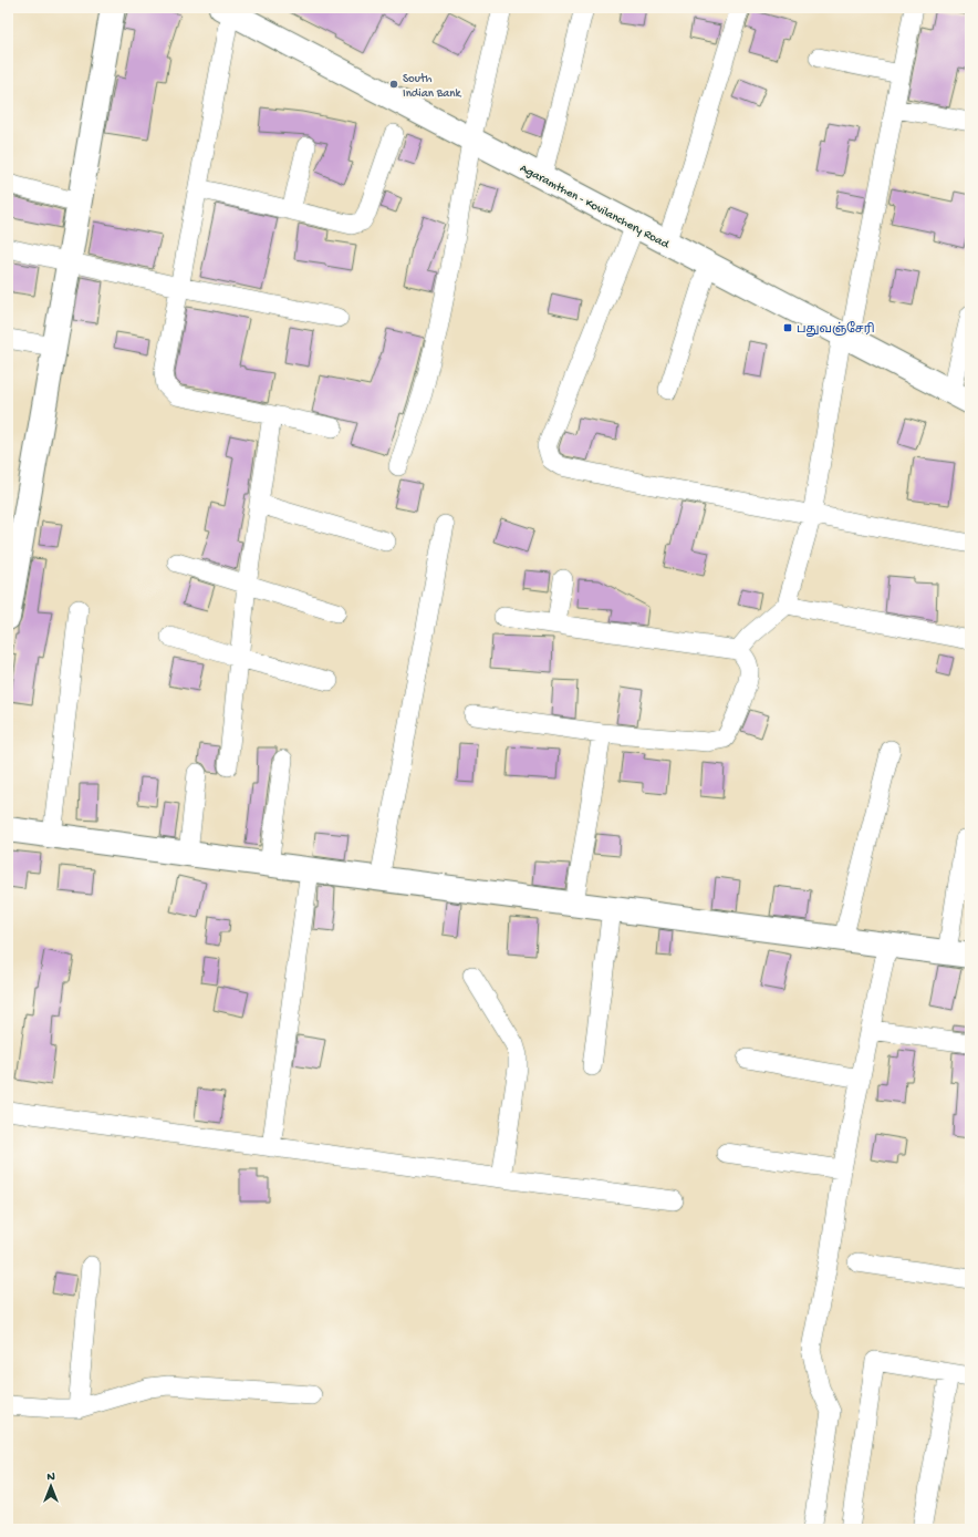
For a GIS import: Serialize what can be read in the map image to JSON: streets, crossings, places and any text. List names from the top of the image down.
{
  "streets": {
    "street": ["Agaramthen - Kovilanchery Road"]
  },
  "places": {
    "other": ["South Indian Bank"],
    "transit": ["பதுவஞ்சேரி"]
  },
  "north": "top"
}
